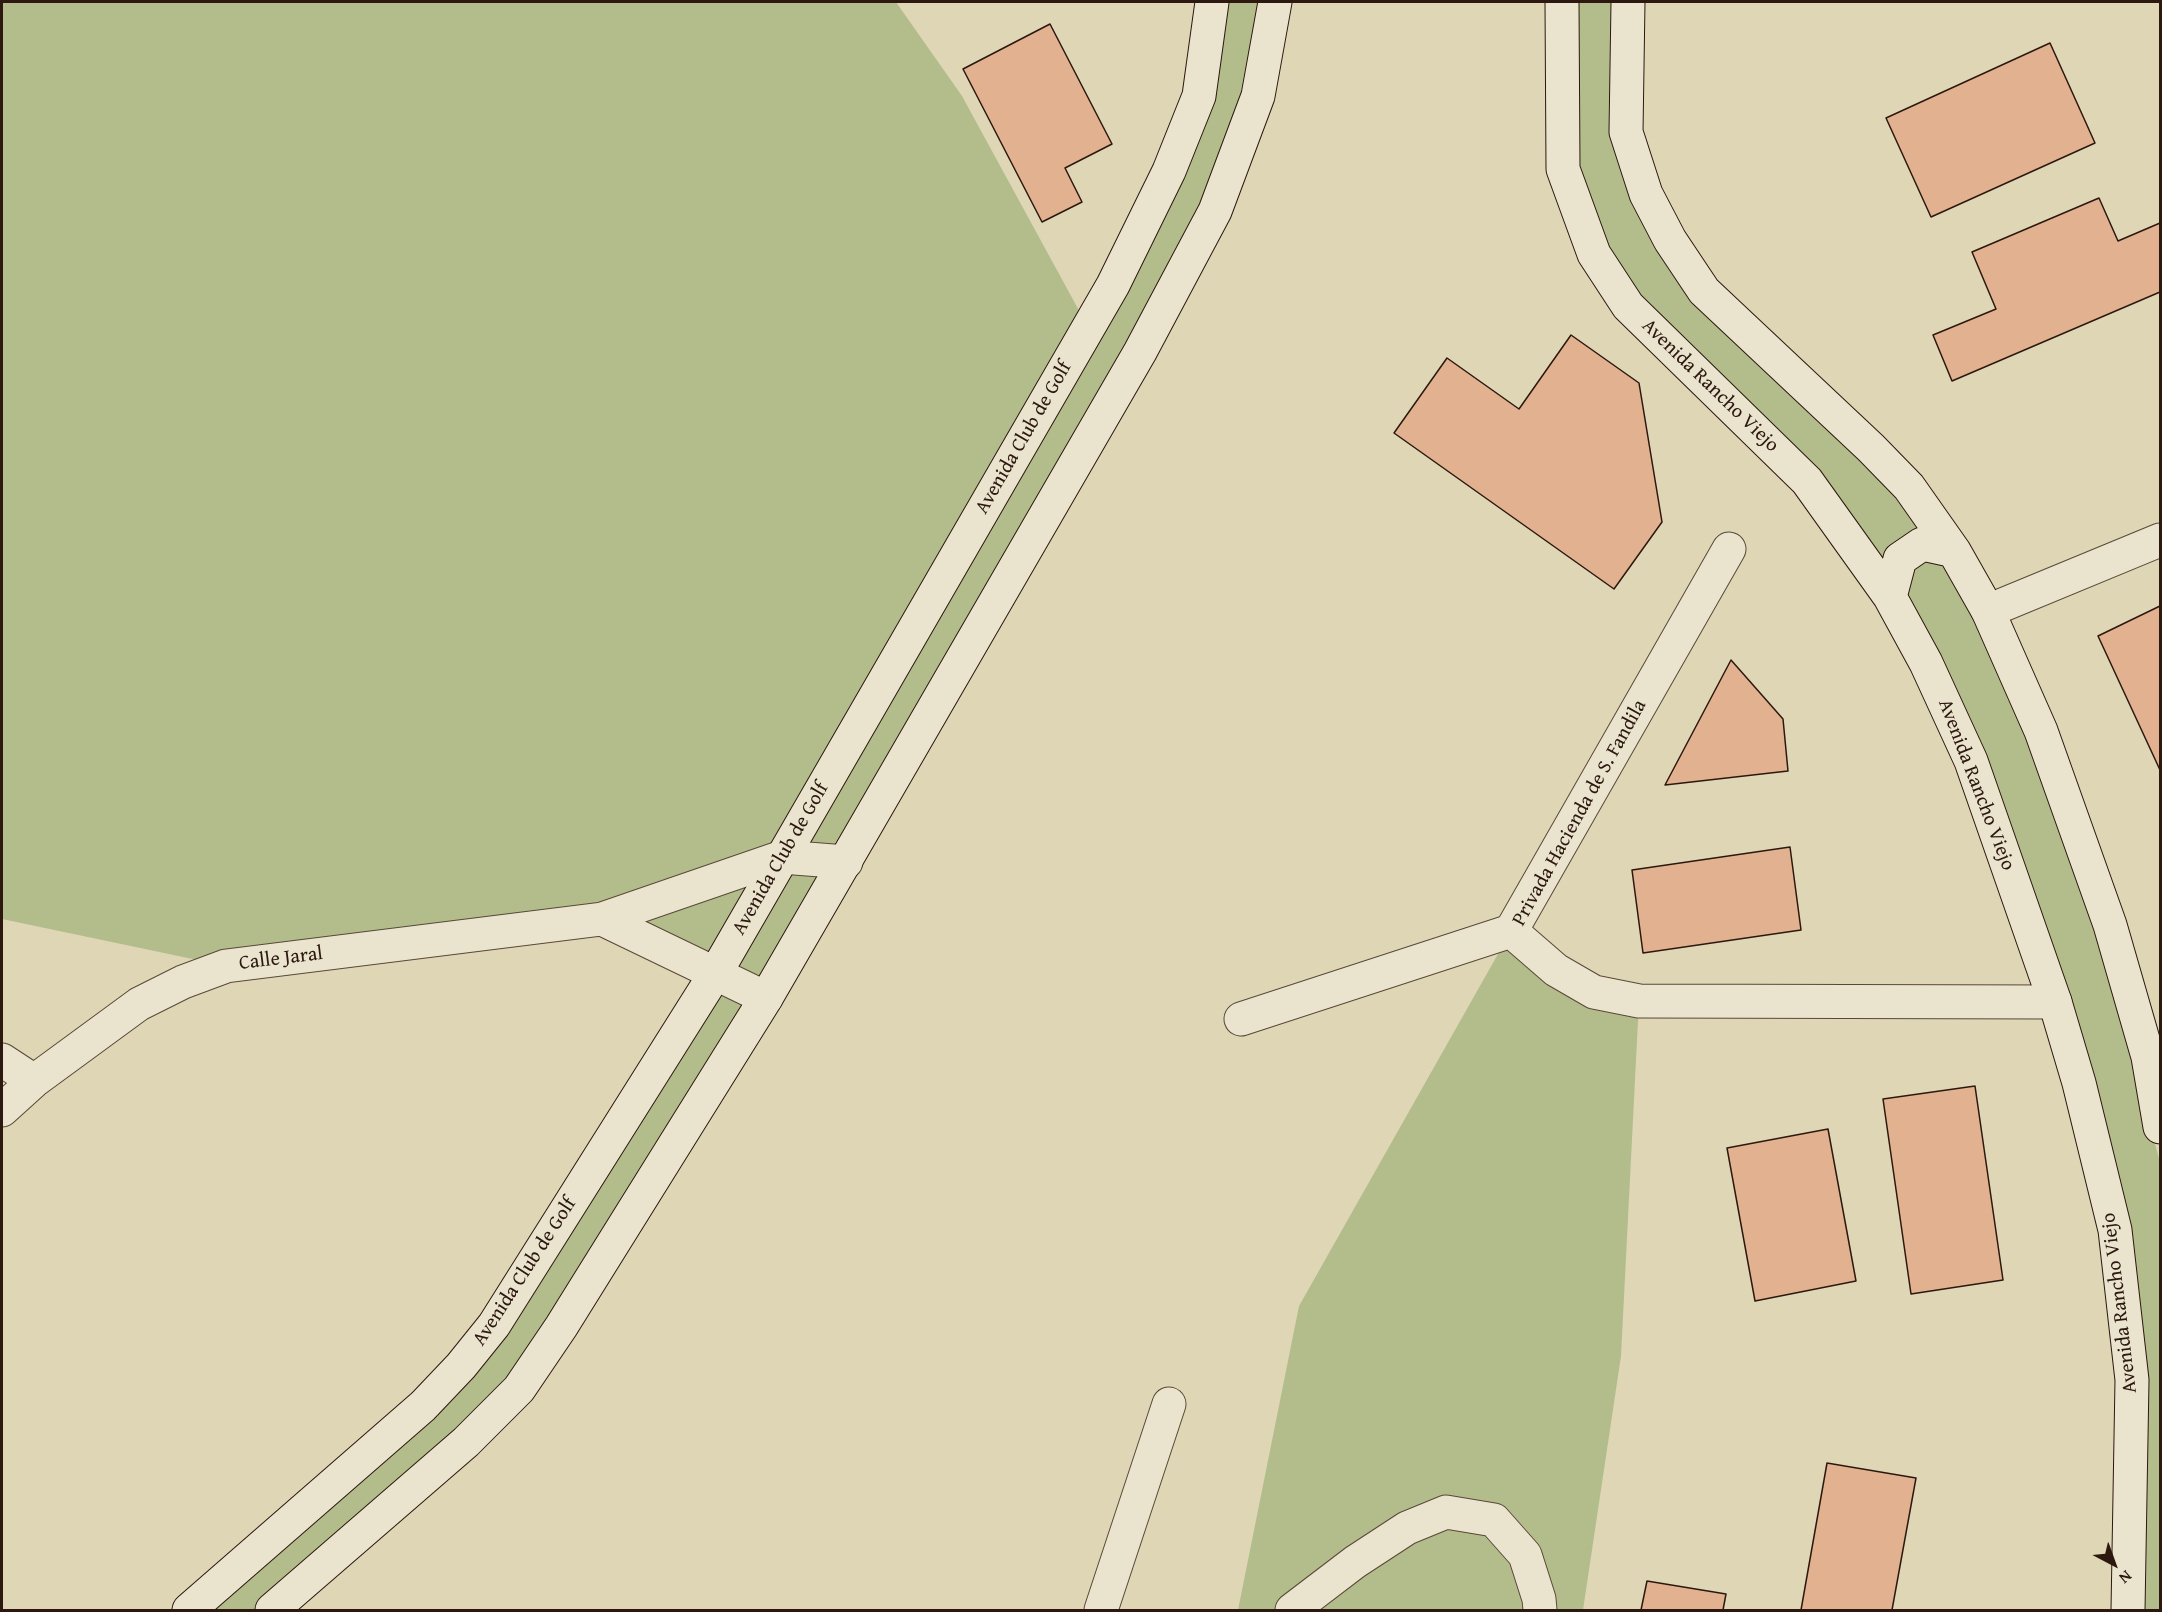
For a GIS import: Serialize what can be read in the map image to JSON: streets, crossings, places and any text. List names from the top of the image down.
{
  "streets": {
    "street": [
      "Avenida Rancho Viejo",
      "Avenida Club de Golf",
      "Privada Hacienda de S. Fandila",
      "Calle Jaral"
    ]
  },
  "crossings": [
    ["Avenida Rancho Viejo", "Privada Hacienda de S. Fandila"],
    ["Avenida Club de Golf", "Calle Jaral"]
  ],
  "north": "bottom right"
}
